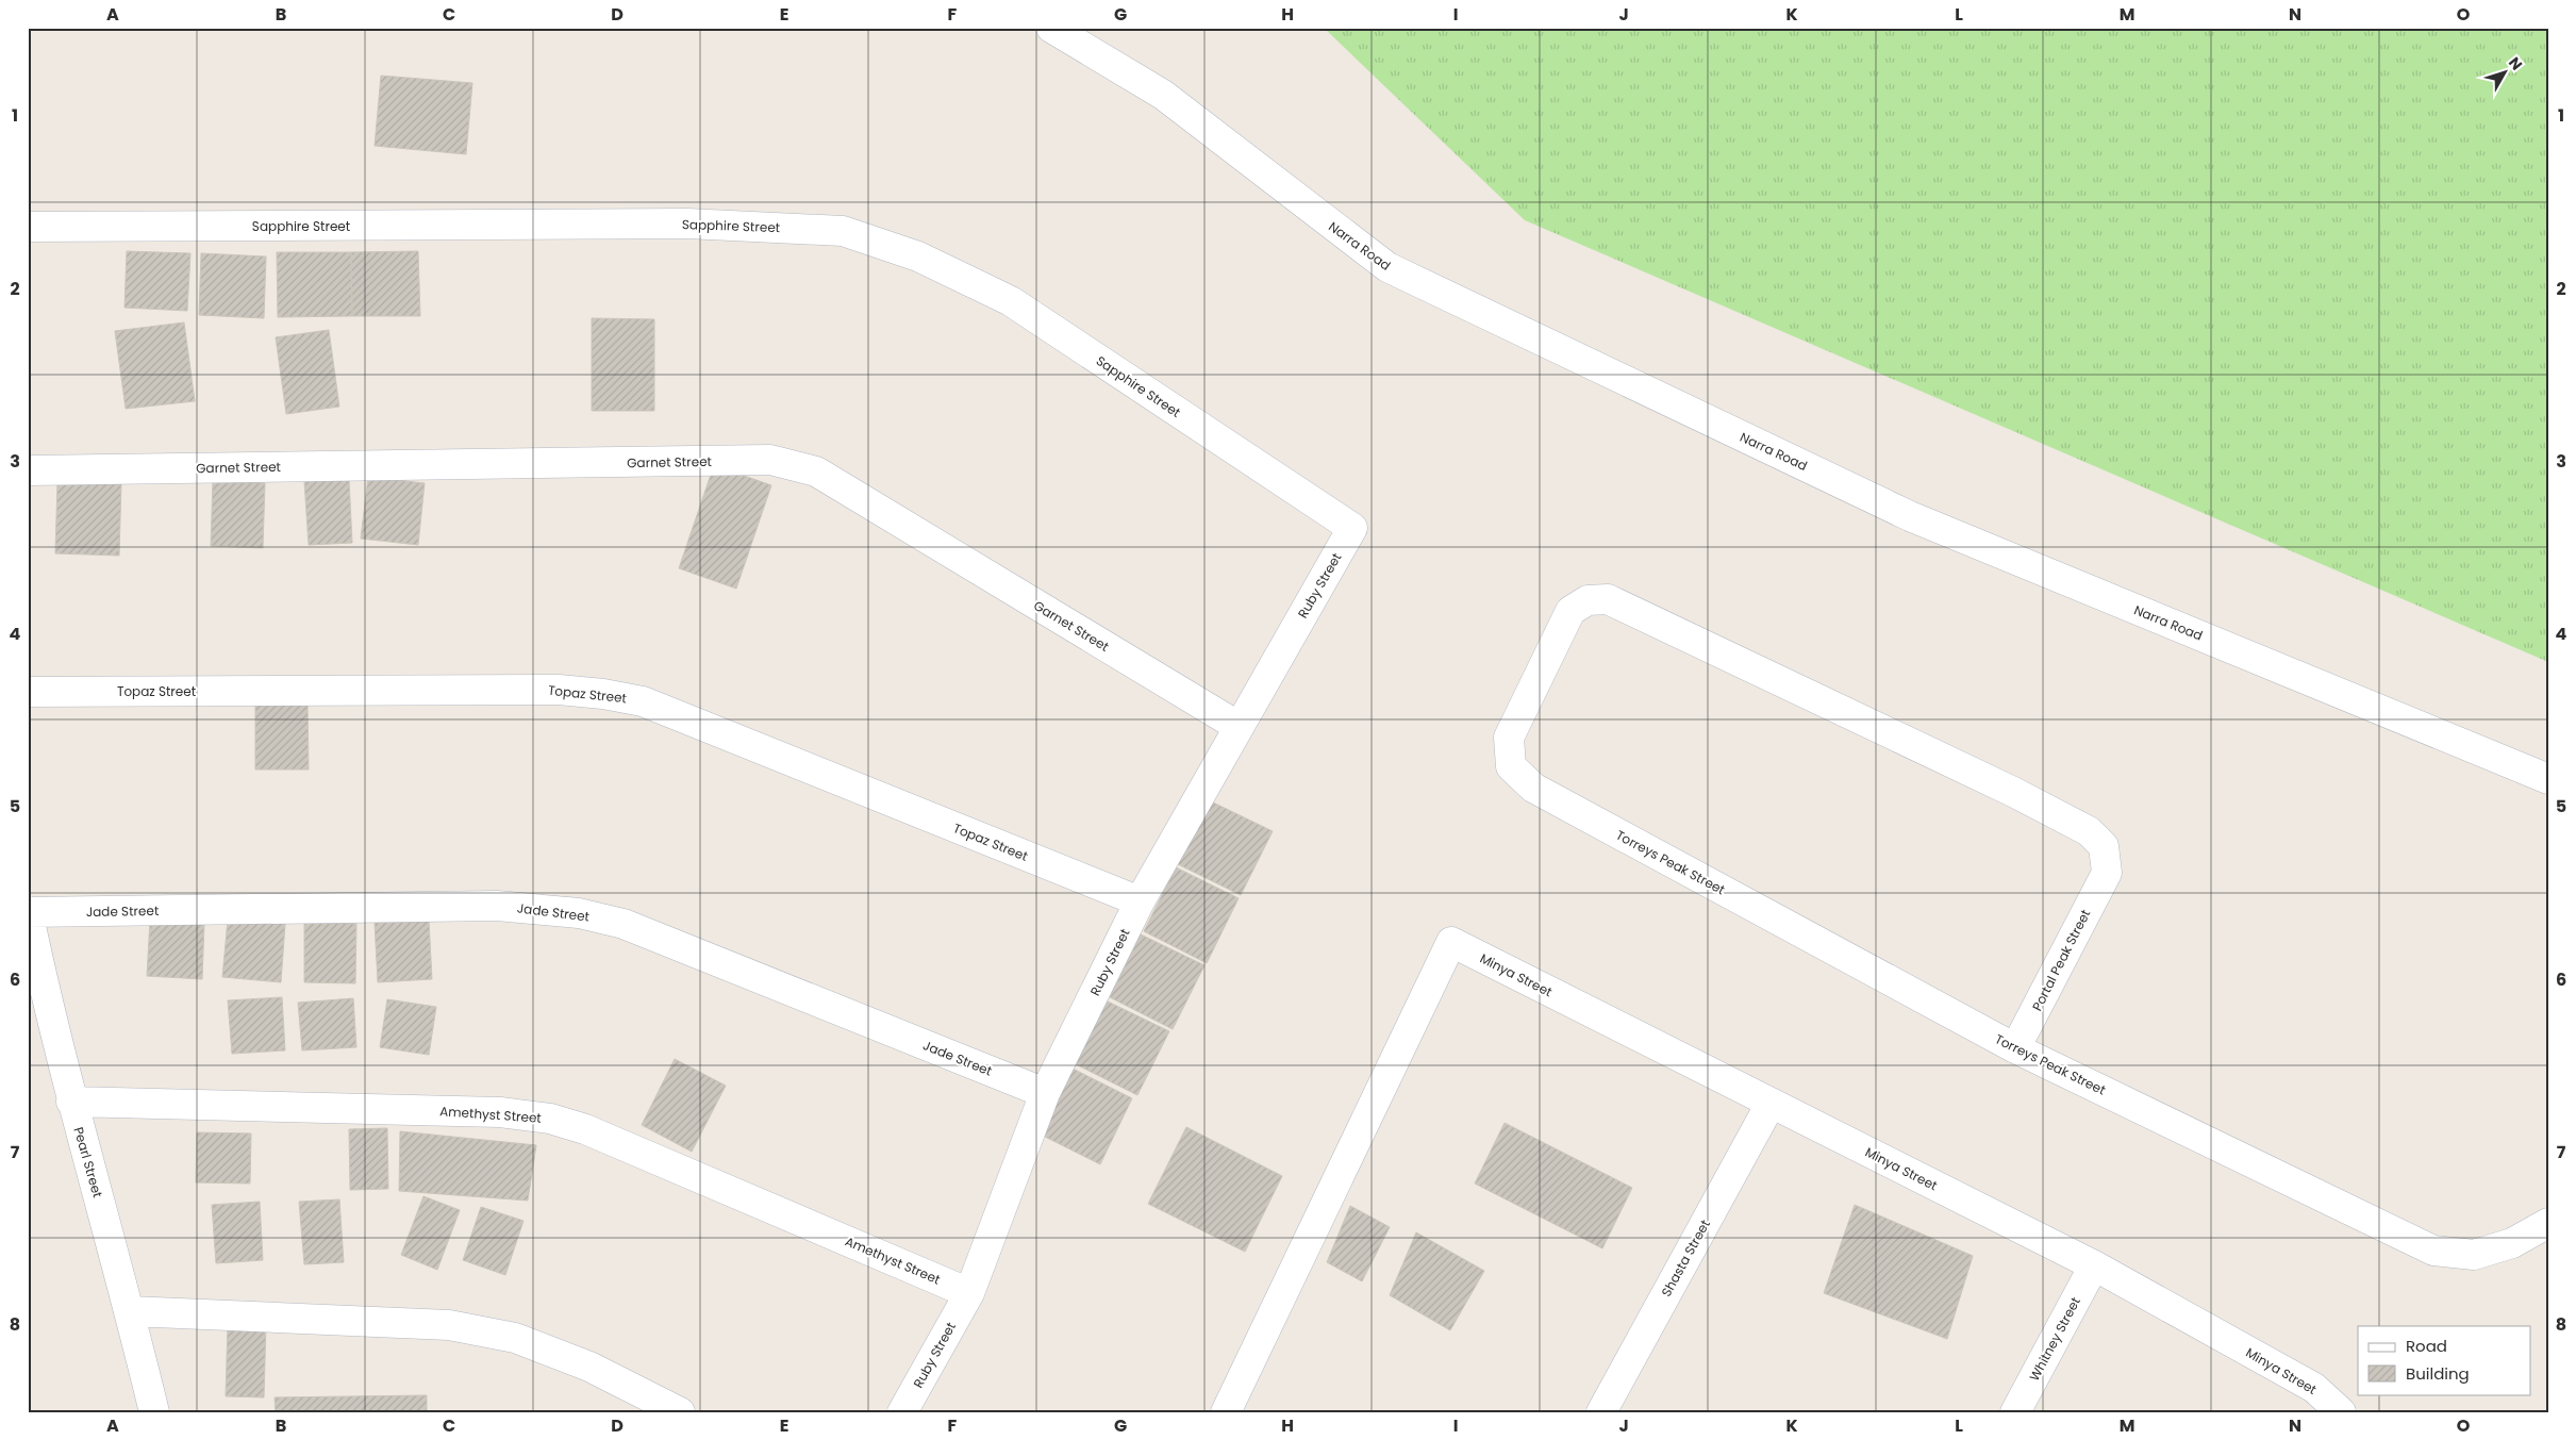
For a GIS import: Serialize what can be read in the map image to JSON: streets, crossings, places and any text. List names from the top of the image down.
{
  "streets": {
    "street": [
      "Sapphire Street",
      "Narra Road",
      "Garnet Street",
      "Ruby Street",
      "Topaz Street",
      "Torreys Peak Street",
      "Jade Street",
      "Portal Peak Street",
      "Minya Street",
      "Amethyst Street",
      "Pearl Street",
      "Shasta Street",
      "Whitney Street"
    ]
  },
  "crossings": [
    ["Sapphire Street", "Ruby Street"],
    ["Garnet Street", "Ruby Street"],
    ["Ruby Street", "Topaz Street"],
    ["Ruby Street", "Jade Street"],
    ["Ruby Street", "Amethyst Street"],
    ["Torreys Peak Street", "Portal Peak Street"],
    ["Jade Street", "Pearl Street"],
    ["Minya Street", "Shasta Street"],
    ["Minya Street", "Whitney Street"],
    ["Amethyst Street", "Pearl Street"]
  ],
  "legend": ["Road", "Building"],
  "north": "top right",
  "grid": {
    "columns": [
      "A",
      "B",
      "C",
      "D",
      "E",
      "F",
      "G",
      "H",
      "I",
      "J",
      "K",
      "L",
      "M",
      "N",
      "O"
    ],
    "rows": [
      "1",
      "2",
      "3",
      "4",
      "5",
      "6",
      "7",
      "8"
    ]
  }
}
